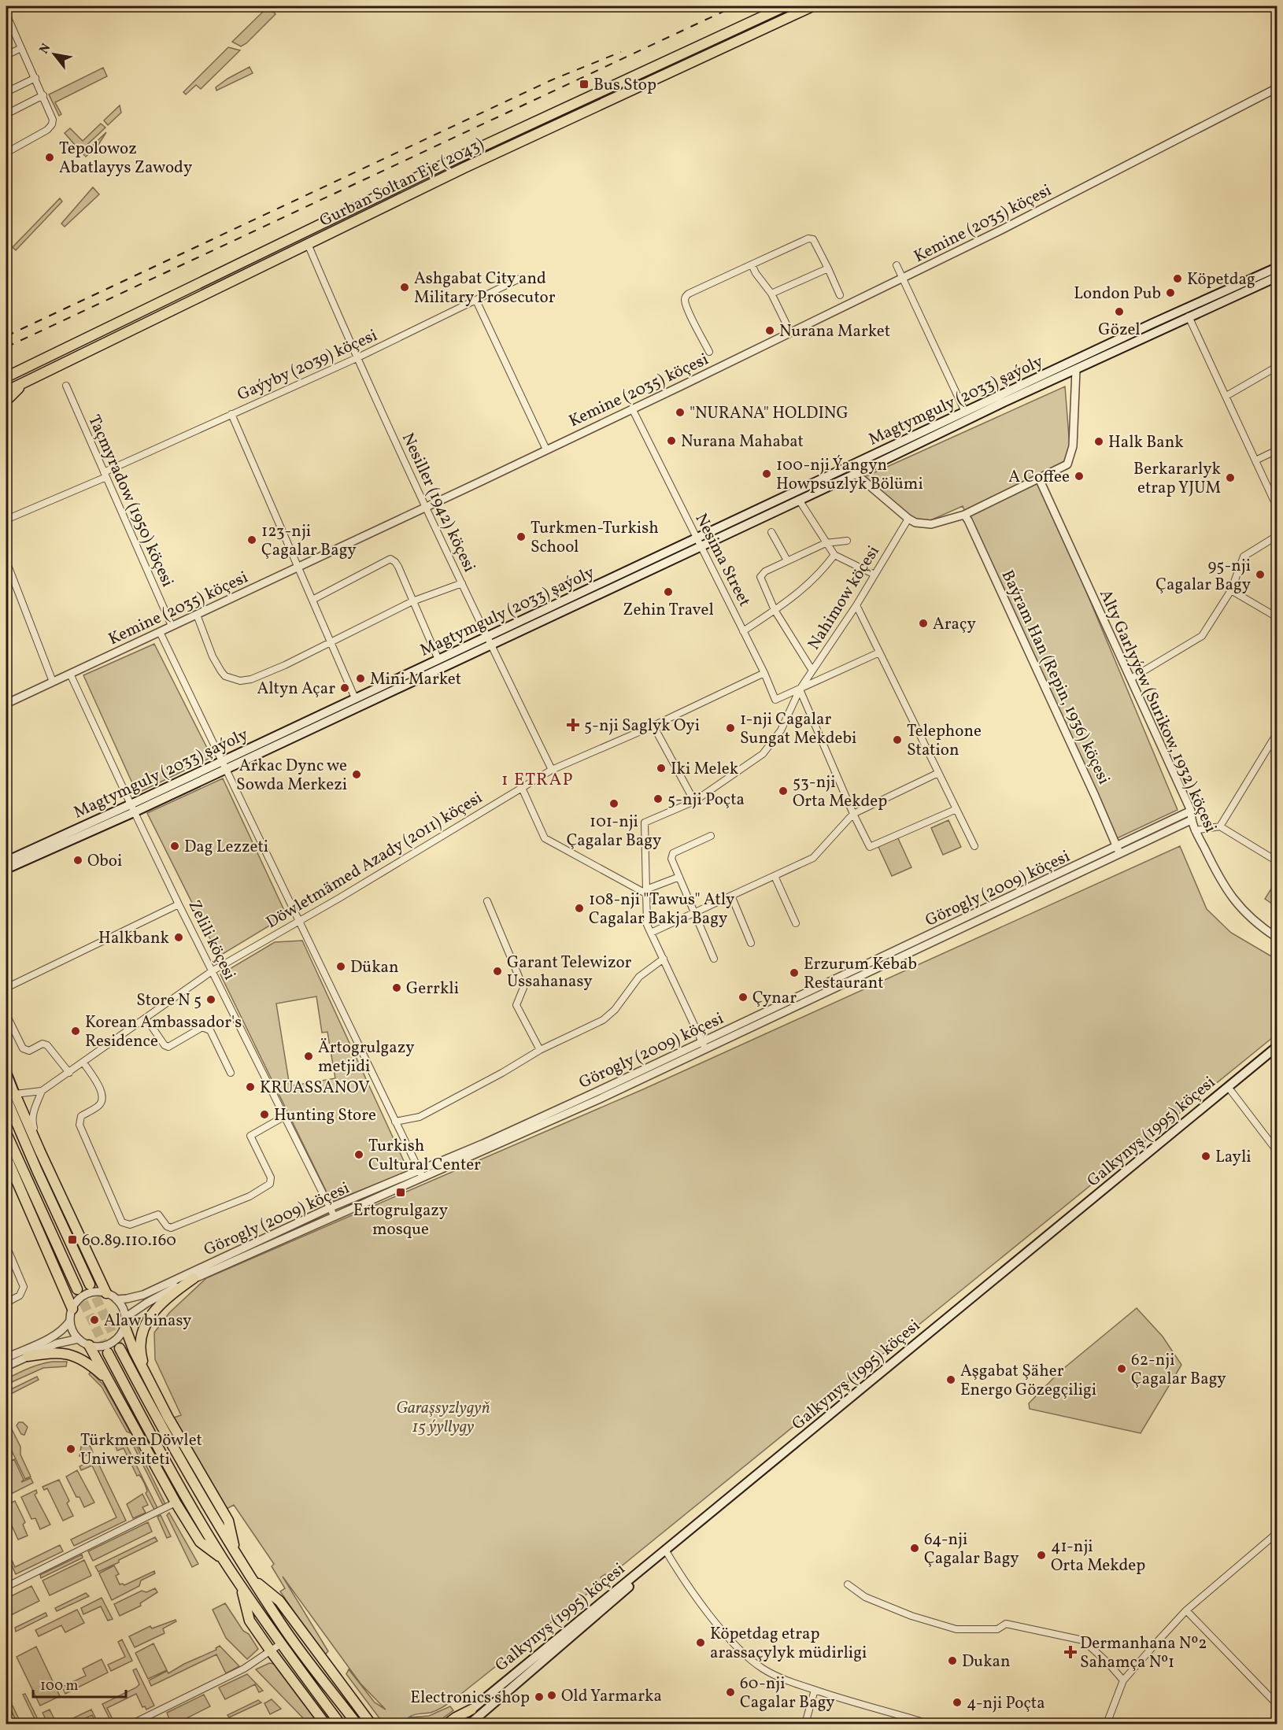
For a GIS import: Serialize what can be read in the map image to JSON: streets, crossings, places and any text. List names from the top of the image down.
{
  "streets": {
    "main road": ["Gurban Soltan Eje (2043)", "Magtymguly (2033) şaýoly", "Galkynyş (1995) köçesi"],
    "street": [
      "Kemine (2035) köçesi",
      "Gaýyby (2039) köçesi",
      "Taçmyradow (1950) köçesi",
      "Nesiller (1942) köçesi",
      "Nesima Street",
      "Nahimow köçesi",
      "Baýram Han (Repin, 1936) köçesi",
      "Alty Garlyýew (Surikow, 1932) köçesi",
      "Döwletmämed Azady (2011) köçesi",
      "Görogly (2009) köçesi",
      "Zelili köçesi"
    ]
  },
  "crossings": [
    ["Gurban Soltan Eje (2043)", "Nesiller (1942) köçesi"],
    ["Kemine (2035) köçesi", "Taçmyradow (1950) köçesi"],
    ["Kemine (2035) köçesi", "Nesiller (1942) köçesi"],
    ["Kemine (2035) köçesi", "Nesima Street"],
    ["Kemine (2035) köçesi", "Zelili köçesi"],
    ["Gaýyby (2039) köçesi", "Taçmyradow (1950) köçesi"],
    ["Gaýyby (2039) köçesi", "Nesiller (1942) köçesi"],
    ["Magtymguly (2033) şaýoly", "Nesiller (1942) köçesi"],
    ["Magtymguly (2033) şaýoly", "Nesima Street"],
    ["Magtymguly (2033) şaýoly", "Zelili köçesi"],
    ["Nesiller (1942) köçesi", "Döwletmämed Azady (2011) köçesi"],
    ["Nesima Street", "Nahimow köçesi"],
    ["Nesima Street", "Döwletmämed Azady (2011) köçesi"],
    ["Baýram Han (Repin, 1936) köçesi", "Görogly (2009) köçesi"],
    ["Alty Garlyýew (Surikow, 1932) köçesi", "Görogly (2009) köçesi"],
    ["Döwletmämed Azady (2011) köçesi", "Zelili köçesi"],
    ["Görogly (2009) köçesi", "Zelili köçesi"]
  ],
  "districts": ["1 ETRAP"],
  "parks": ["Garaşsyzlygyň 15 ýyllygy"],
  "places": {
    "transit": ["Bus Stop", "Ertogrulgazy mosque", "60.89.110.160"],
    "other": [
      "Tepolowoz Abatlayys Zawody",
      "Köpetdag",
      "Ashgabat City and Military Prosecutor",
      "London Pub",
      "Gözel",
      "Nurana Market",
      "\"NURANA\" HOLDING",
      "Nurana Mahabat",
      "Halk Bank",
      "100-nji Ýangyn Howpsuzlyk Bölümi",
      "A Coffee",
      "Berkararlyk etrap YJUM",
      "Turkmen-Turkish School",
      "123-nji Çagalar Bagy",
      "95-nji Çagalar Bagy",
      "Zehin Travel",
      "Araçy",
      "Mini Market",
      "Altyn Açar",
      "1-nji Cagalar Sungat Mekdebi",
      "Telephone Station",
      "Iki Melek",
      "Arkac Dync we Sowda Merkezi",
      "53-nji Orta Mekdep",
      "5-nji Poçta",
      "101-nji Çagalar Bagy",
      "Dag Lezzeti",
      "Oboi",
      "108-nji \"Tawus\" Atly Cagalar Bakja Bagy",
      "Halkbank",
      "Dükan",
      "Garant Telewizor Ussahanasy",
      "Erzurum Kebab Restaurant",
      "Gerrkli",
      "Çynar",
      "Store N 5",
      "Korean Ambassador's Residence",
      "Ärtogrulgazy metjidi",
      "KRUASSANOV",
      "Hunting Store",
      "Turkish Cultural Center",
      "Layli",
      "Alaw binasy",
      "62-nji Çagalar Bagy",
      "Aşgabat Şäher Energo Gözegçiligi",
      "Türkmen Döwlet Uniwersiteti",
      "64-nji Çagalar Bagy",
      "41-nji Orta Mekdep",
      "Köpetdag etrap arassaçylyk müdirligi",
      "Dukan",
      "60-nji Cagalar Bagy",
      "Old Yarmarka",
      "Electronics shop",
      "4-nji Poçta"
    ],
    "health": ["5-nji Saglyk Oyi", "Dermanhana Nº2 Sahamça Nº1"]
  },
  "scale_bar": "100 m",
  "north": "top left"
}
